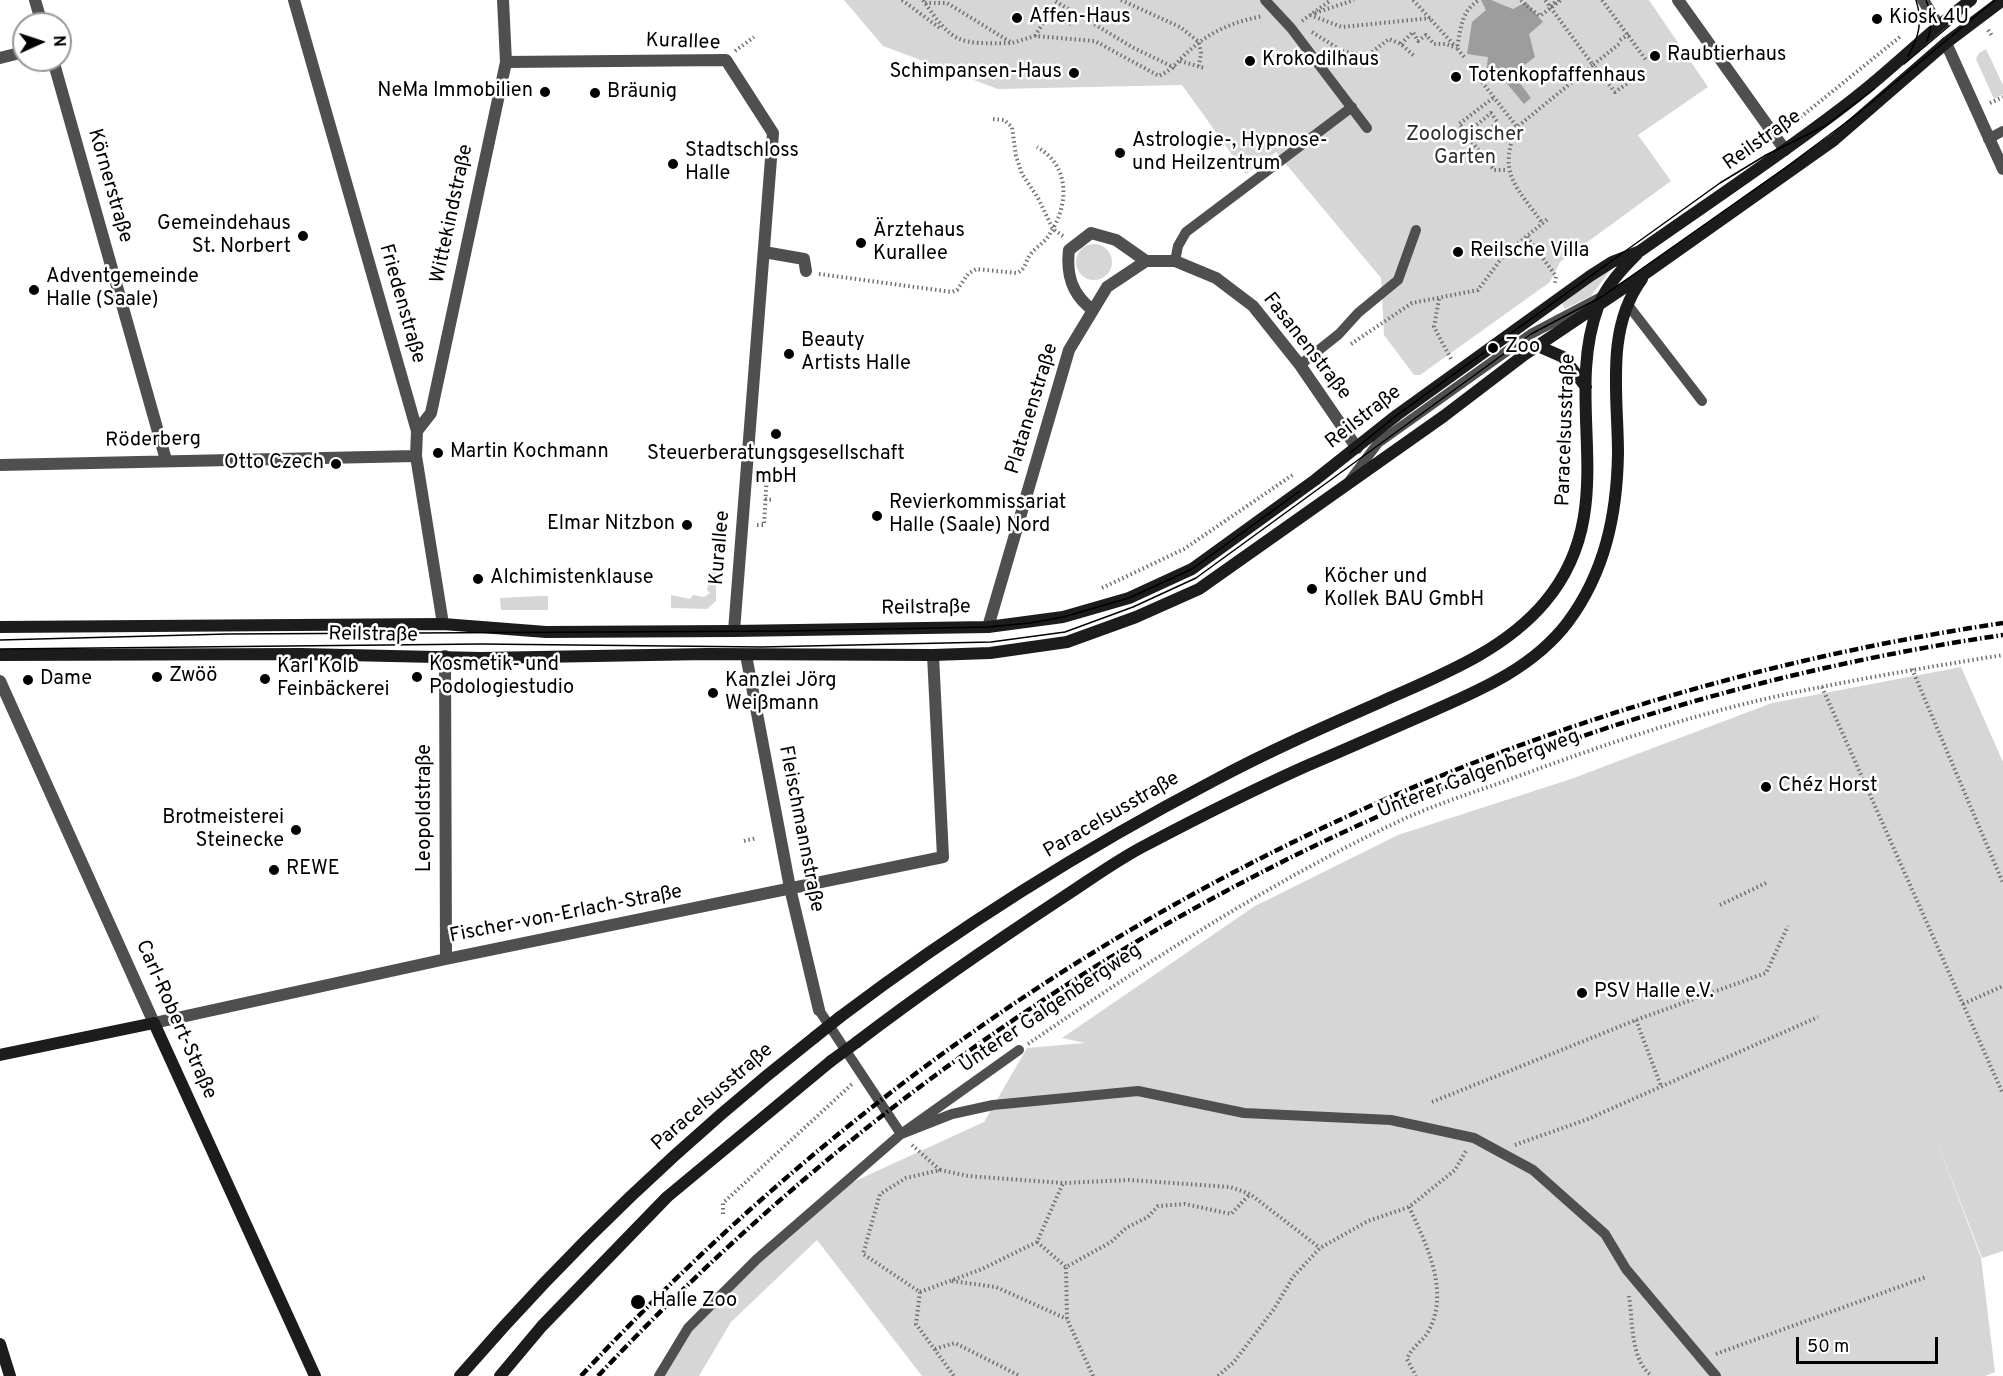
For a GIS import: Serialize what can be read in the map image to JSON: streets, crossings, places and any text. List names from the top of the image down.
{
  "streets": {
    "main road": [
      "Reilstraße",
      "Paracelsusstraße",
      "Fischer-von-Erlach-Straße",
      "Carl-Robert-Straße"
    ],
    "street": [
      "Kurallee",
      "Körnerstraße",
      "Wittekindstraße",
      "Friedenstraße",
      "Fasanenstraße",
      "Platanenstraße",
      "Röderberg",
      "Leopoldstraße",
      "Fleischmannstraße"
    ],
    "lane": ["Unterer Galgenbergweg"]
  },
  "crossings": [
    ["Kurallee", "Reilstraße"],
    ["Kurallee", "Wittekindstraße"],
    ["Reilstraße", "Friedenstraße"],
    ["Reilstraße", "Fasanenstraße"],
    ["Reilstraße", "Platanenstraße"],
    ["Reilstraße", "Paracelsusstraße"],
    ["Reilstraße", "Leopoldstraße"],
    ["Reilstraße", "Fleischmannstraße"],
    ["Reilstraße", "Fischer-von-Erlach-Straße"],
    ["Körnerstraße", "Röderberg"],
    ["Wittekindstraße", "Friedenstraße"],
    ["Friedenstraße", "Röderberg"],
    ["Fasanenstraße", "Platanenstraße"],
    ["Leopoldstraße", "Fischer-von-Erlach-Straße"],
    ["Fleischmannstraße", "Fischer-von-Erlach-Straße"],
    ["Fischer-von-Erlach-Straße", "Carl-Robert-Straße"]
  ],
  "parks": ["Zoologischer Garten"],
  "places": [
    "Affen-Haus",
    "Kiosk 4U",
    "Raubtierhaus",
    "Krokodilhaus",
    "Schimpansen-Haus",
    "Totenkopfaffenhaus",
    "NeMa Immobilien",
    "Bräunig",
    "Astrologie-, Hypnose- und Heilzentrum",
    "Stadtschloss Halle",
    "Gemeindehaus St. Norbert",
    "Ärztehaus Kurallee",
    "Reilsche Villa",
    "Adventgemeinde Halle (Saale)",
    "Zoo",
    "Beauty Artists Halle",
    "Steuerberatungsgesellschaft mbH",
    "Martin Kochmann",
    "Otto Czech",
    "Revierkommissariat Halle (Saale) Nord",
    "Elmar Nitzbon",
    "Alchimistenklause",
    "Köcher und Kollek BAU GmbH",
    "Zwöö",
    "Kosmetik- und Podologiestudio",
    "Karl Kolb Feinbäckerei",
    "Dame",
    "Kanzlei Jörg Weißmann",
    "Chéz Horst",
    "Brotmeisterei Steinecke",
    "REWE",
    "PSV Halle e.V.",
    "Halle Zoo"
  ],
  "scale_bar": "50 m",
  "north": "right"
}
